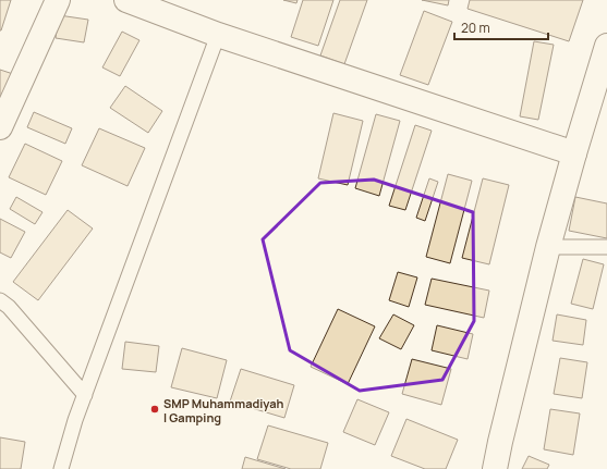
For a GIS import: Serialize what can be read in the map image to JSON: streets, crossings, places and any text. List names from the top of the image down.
{
  "places": ["SMP Muhammadiyah I Gamping"],
  "scale_bar": "20 m"
}
